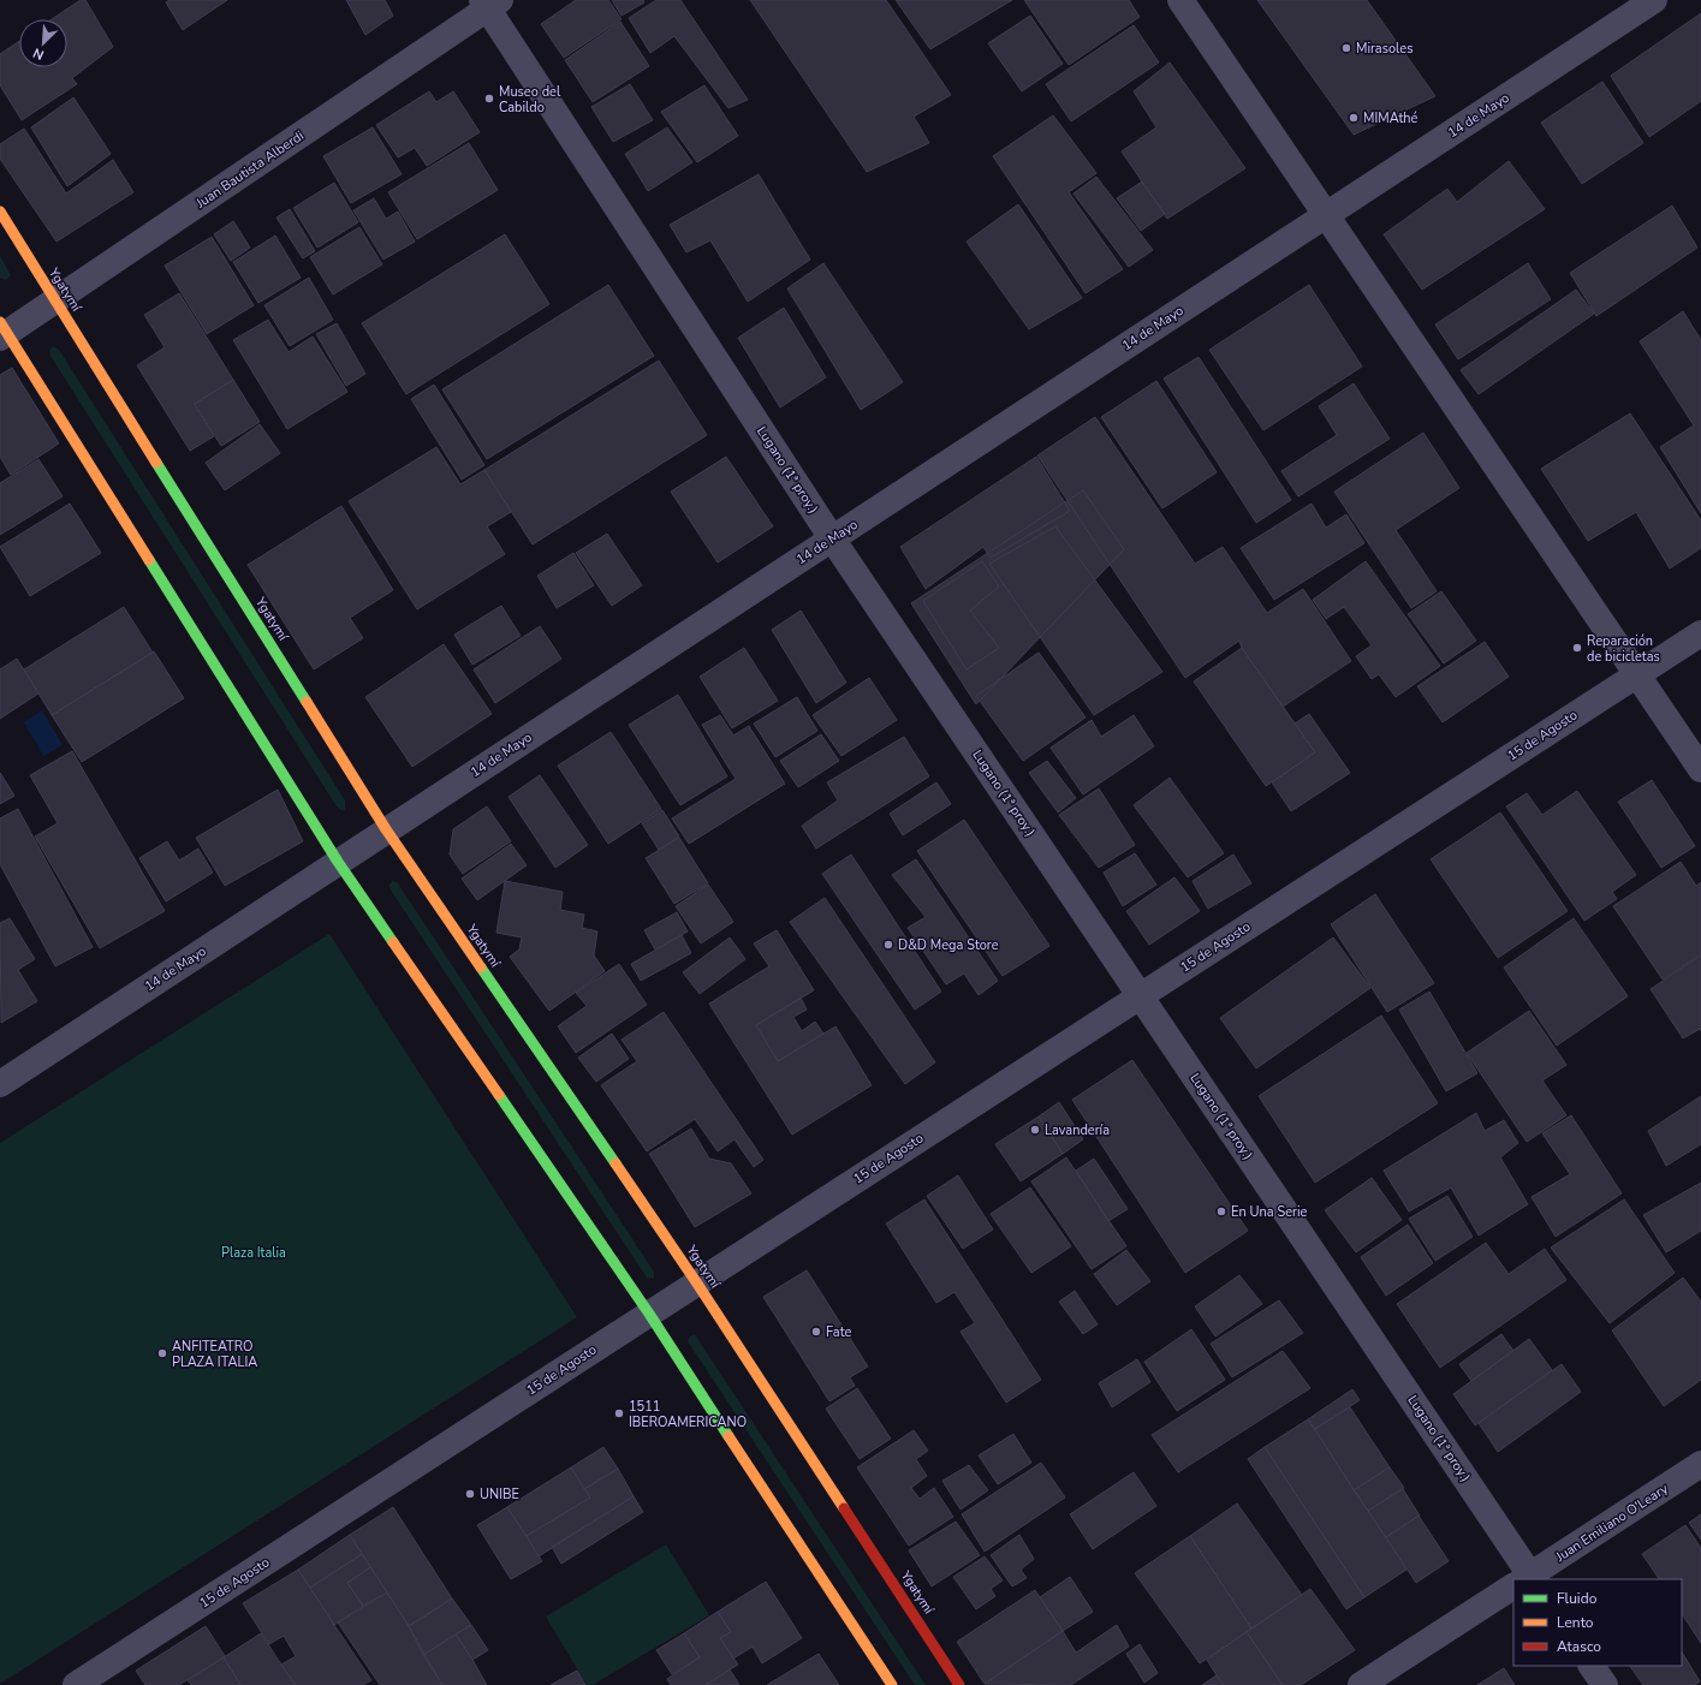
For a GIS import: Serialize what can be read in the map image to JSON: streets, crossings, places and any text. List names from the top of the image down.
{
  "streets": {
    "main road": ["Ygatymí"],
    "street": [
      "14 de Mayo",
      "Juan Bautista Alberdi",
      "Lugano (1ª proy.)",
      "15 de Agosto",
      "Juan Emiliano O'Leary"
    ]
  },
  "crossings": [
    ["14 de Mayo", "Ygatymí"],
    ["14 de Mayo", "Lugano (1ª proy.)"],
    ["Juan Bautista Alberdi", "Ygatymí"],
    ["Juan Bautista Alberdi", "Lugano (1ª proy.)"],
    ["Ygatymí", "15 de Agosto"],
    ["Lugano (1ª proy.)", "15 de Agosto"]
  ],
  "parks": ["Plaza Italia"],
  "places": [
    "Mirasoles",
    "Museo del Cabildo",
    "MIMAthé",
    "Reparación de bicicletas",
    "D&D Mega Store",
    "Lavandería",
    "En Una Serie",
    "Fate",
    "ANFITEATRO PLAZA ITALIA",
    "1511 IBEROAMERICANO",
    "UNIBE"
  ],
  "legend": ["Fluido", "Lento", "Atasco"],
  "north": "bottom left"
}
